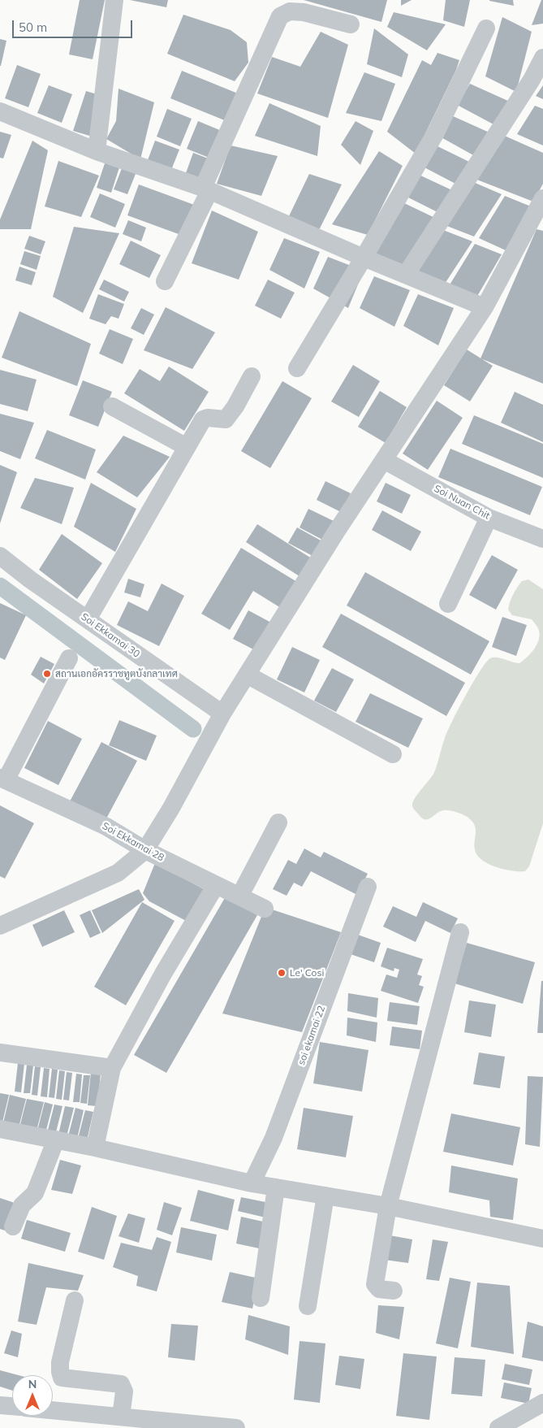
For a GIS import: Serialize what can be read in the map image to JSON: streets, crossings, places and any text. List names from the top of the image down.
{
  "streets": {
    "street": [
      "Soi Nuan Chit",
      "Soi Ekkamai 30",
      "Soi Ekkamai 28",
      "soi ekamai 22"
    ]
  },
  "places": ["สถานเอกอัครราชทูตบังกลาเทศ", "Le' Cosi"],
  "scale_bar": "50 m",
  "north": "top"
}
